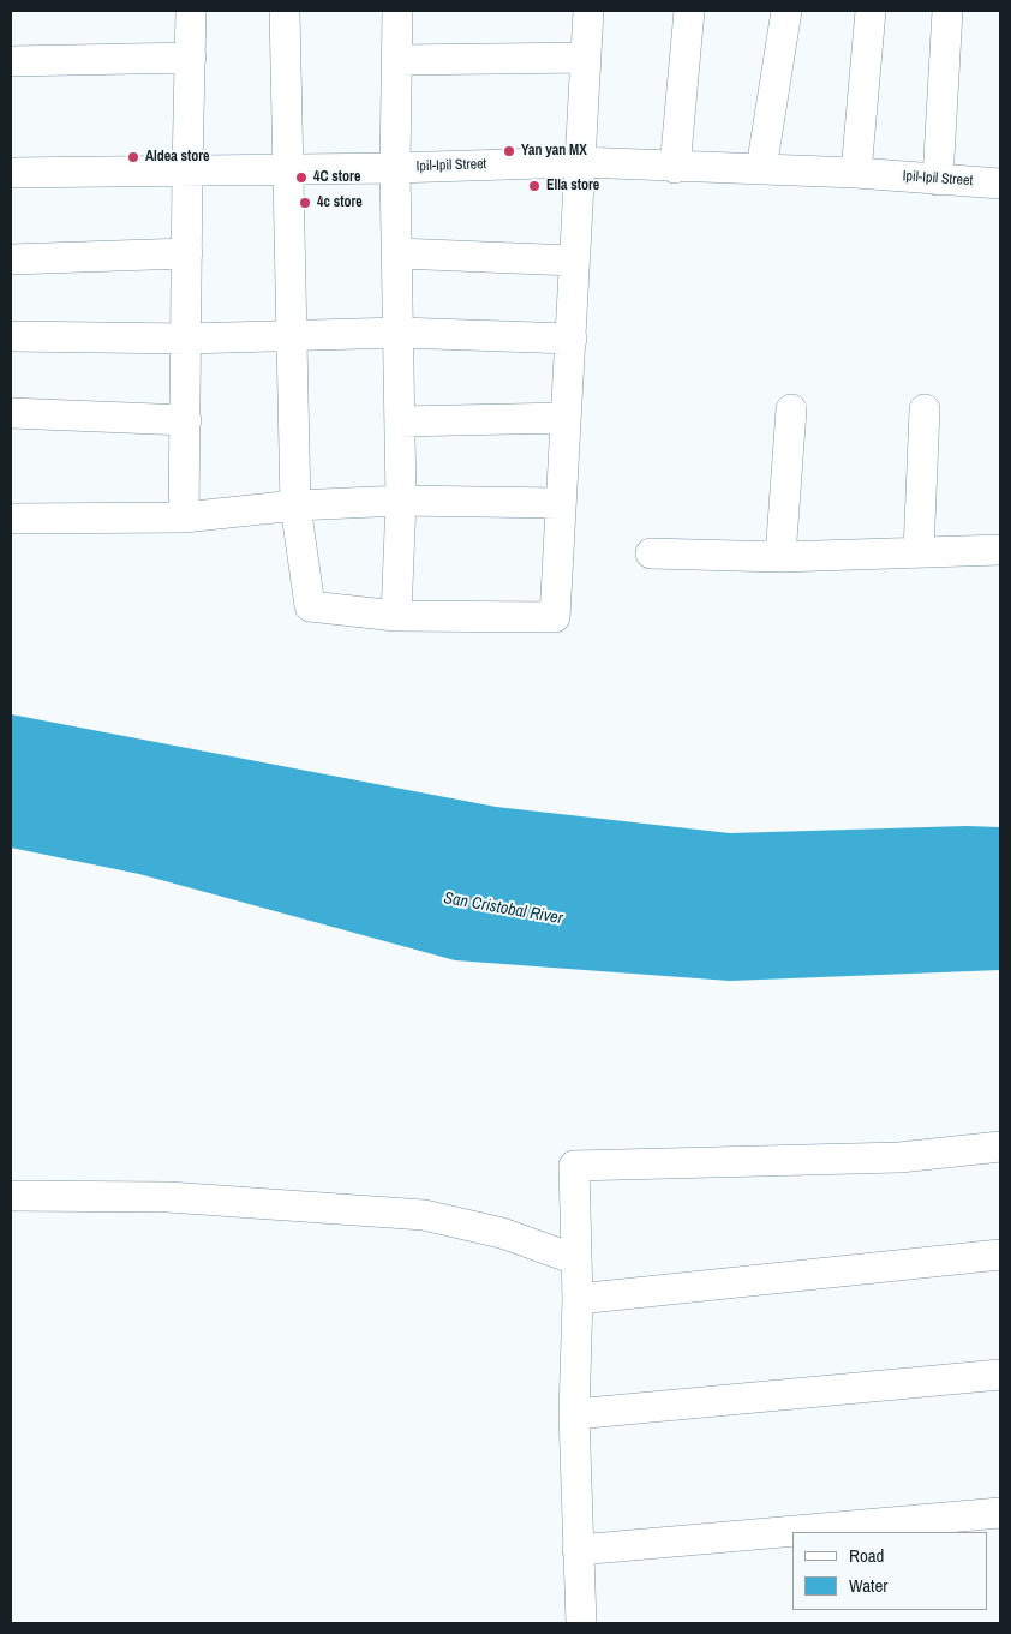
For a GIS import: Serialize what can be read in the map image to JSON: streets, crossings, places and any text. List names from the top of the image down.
{
  "streets": {
    "street": ["Ipil-Ipil Street"]
  },
  "water": ["San Cristobal River"],
  "places": [
    "Yan yan MX",
    "Aldea store",
    "4C store",
    "Ella store",
    "4c store"
  ],
  "legend": ["Road", "Water"]
}
